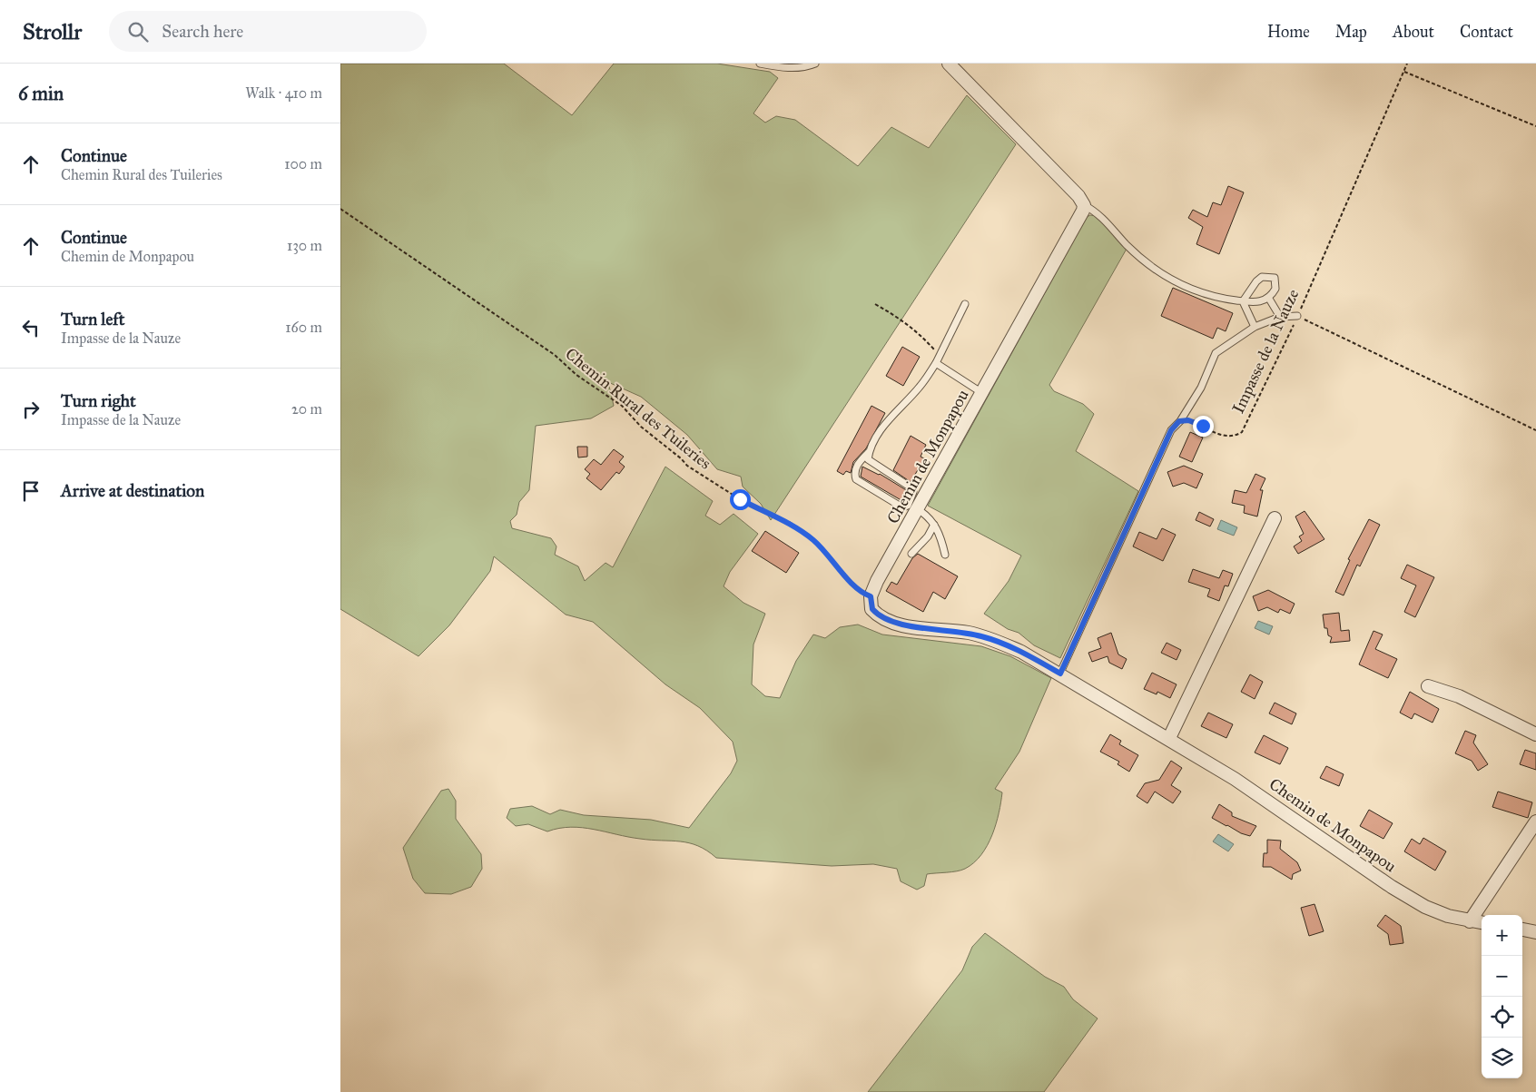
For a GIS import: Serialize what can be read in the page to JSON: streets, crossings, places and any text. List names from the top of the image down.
{
  "streets": {
    "street": ["Chemin de Monpapou"],
    "path": ["Impasse de la Nauze", "Chemin Rural des Tuileries"]
  },
  "crossings": [
    ["Chemin Rural des Tuileries", "Chemin de Monpapou"]
  ],
  "page": {
    "header": "Strollr",
    "search": "Search here",
    "nav": [
      "Home",
      "Map",
      "About",
      "Contact"
    ],
    "heading": ["6 min", "Walk · 410 m"],
    "list": [
      ["Continue", "Chemin Rural des Tuileries", "100 m"],
      ["Continue", "Chemin de Monpapou", "130 m"],
      ["Turn left", "Impasse de la Nauze", "160 m"],
      ["Turn right", "Impasse de la Nauze", "20 m"],
      "Arrive at destination"
    ],
    "map_buttons": ["+", "−"]
  }
}
